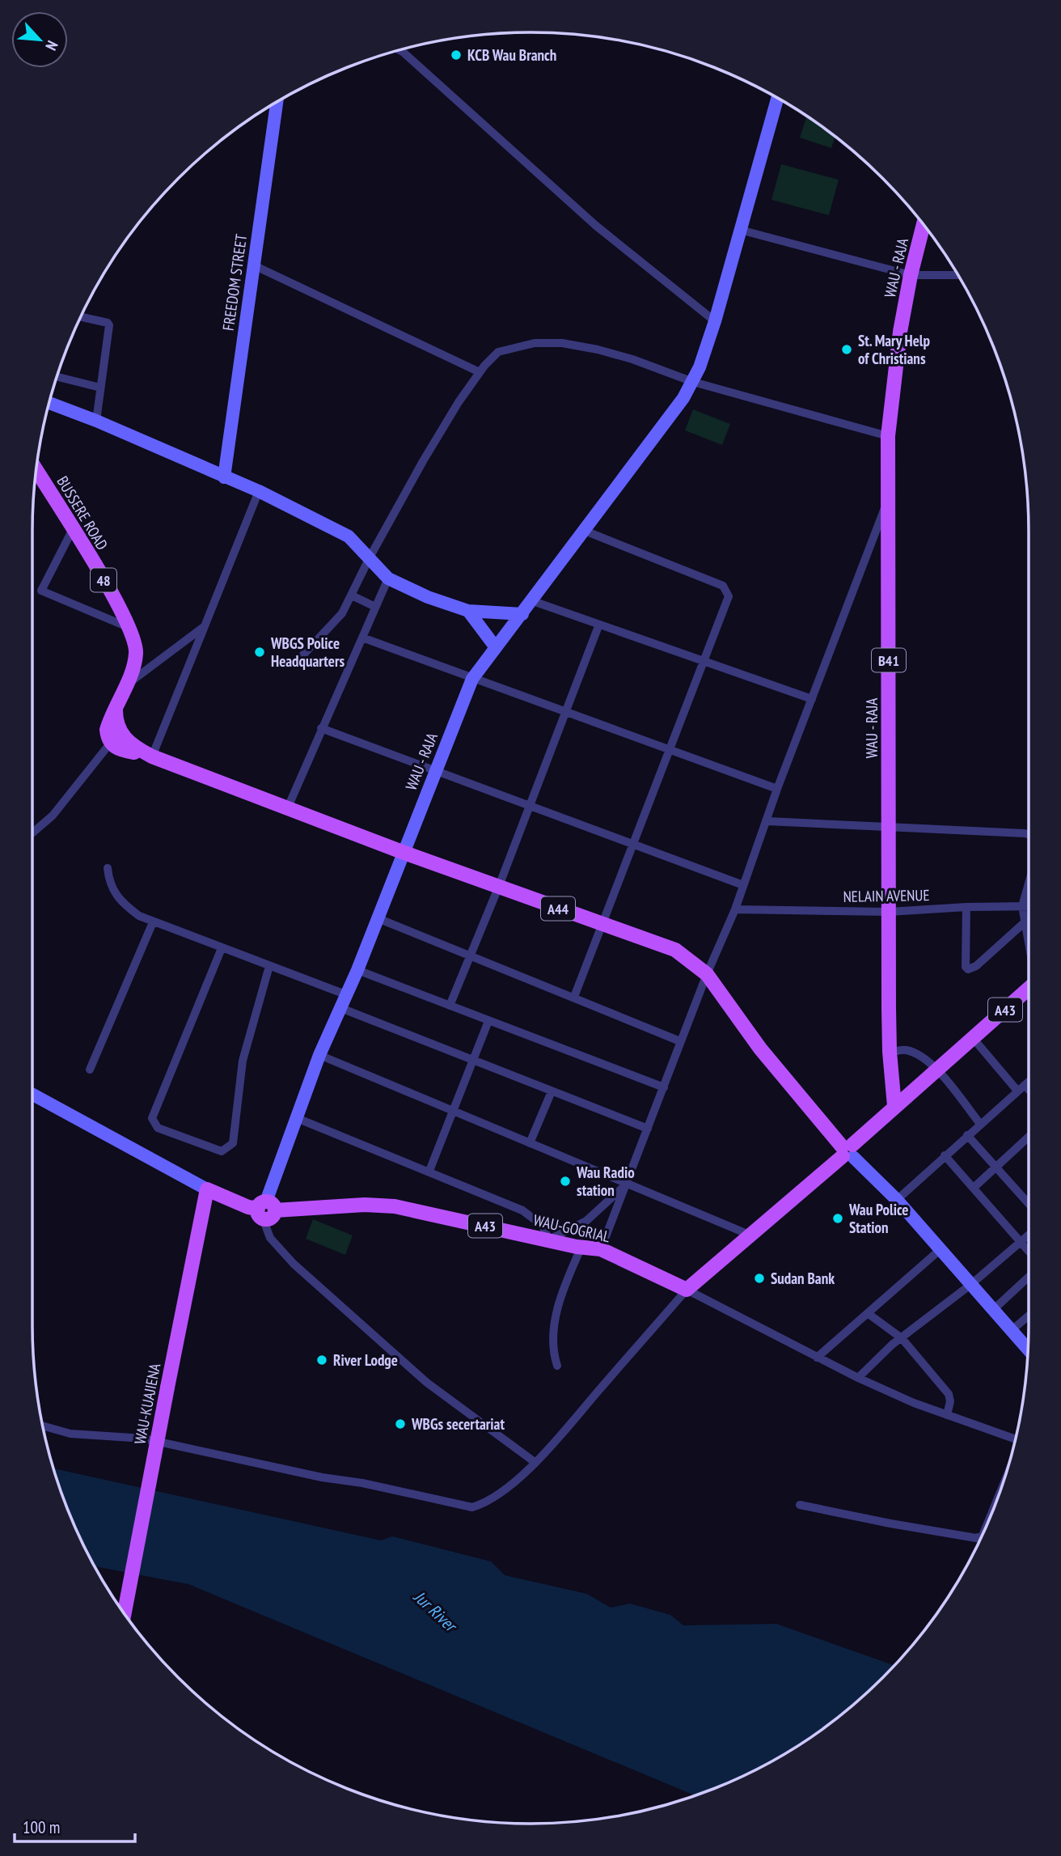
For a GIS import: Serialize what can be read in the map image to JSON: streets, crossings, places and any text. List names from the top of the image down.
{
  "streets": {
    "main road": [
      "WAU - RAJA",
      "BUSSERE ROAD",
      "48",
      "B41",
      "A44",
      "A43",
      "WAU-GOGRIAL",
      "WAU-KUAJIENA"
    ],
    "street": ["FREEDOM STREET", "NELAIN AVENUE"]
  },
  "crossings": [
    ["WAU - RAJA", "NELAIN AVENUE"],
    ["WAU - RAJA", "A44"],
    ["WAU - RAJA", "A43"],
    ["WAU - RAJA", "WAU-GOGRIAL"],
    ["BUSSERE ROAD", "A44"],
    ["A44", "A43"],
    ["A43", "WAU-GOGRIAL"],
    ["WAU-GOGRIAL", "WAU-KUAJIENA"]
  ],
  "water": ["Jur River"],
  "places": [
    "KCB Wau Branch",
    "St. Mary Help of Christians",
    "WBGS Police Headquarters",
    "Wau Radio station",
    "Wau Police Station",
    "Sudan Bank",
    "River Lodge",
    "WBGs secertariat"
  ],
  "scale_bar": "100 m",
  "north": "bottom right"
}
